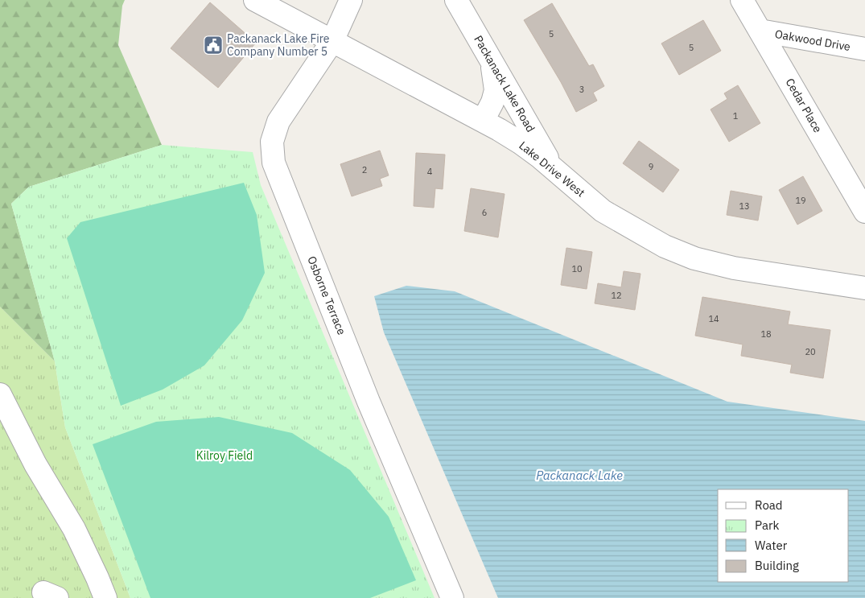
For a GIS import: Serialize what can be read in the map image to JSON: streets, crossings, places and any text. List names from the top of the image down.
{
  "streets": {
    "street": [
      "Oakwood Drive",
      "Packanack Lake Road",
      "Cedar Place",
      "Lake Drive West",
      "Osborne Terrace"
    ]
  },
  "crossings": [
    ["Oakwood Drive", "Cedar Place"],
    ["Packanack Lake Road", "Lake Drive West"],
    ["Lake Drive West", "Osborne Terrace"]
  ],
  "water": ["Packanack Lake"],
  "parks": ["Kilroy Field"],
  "places": {
    "public building": ["Packanack Lake Fire Company Number 5"]
  },
  "house_numbers": [
    "5",
    "5",
    "3",
    "1",
    "9",
    "2",
    "4",
    "19",
    "13",
    "6",
    "10",
    "12",
    "14",
    "18",
    "20"
  ],
  "legend": [
    "Road",
    "Park",
    "Water",
    "Building"
  ]
}
